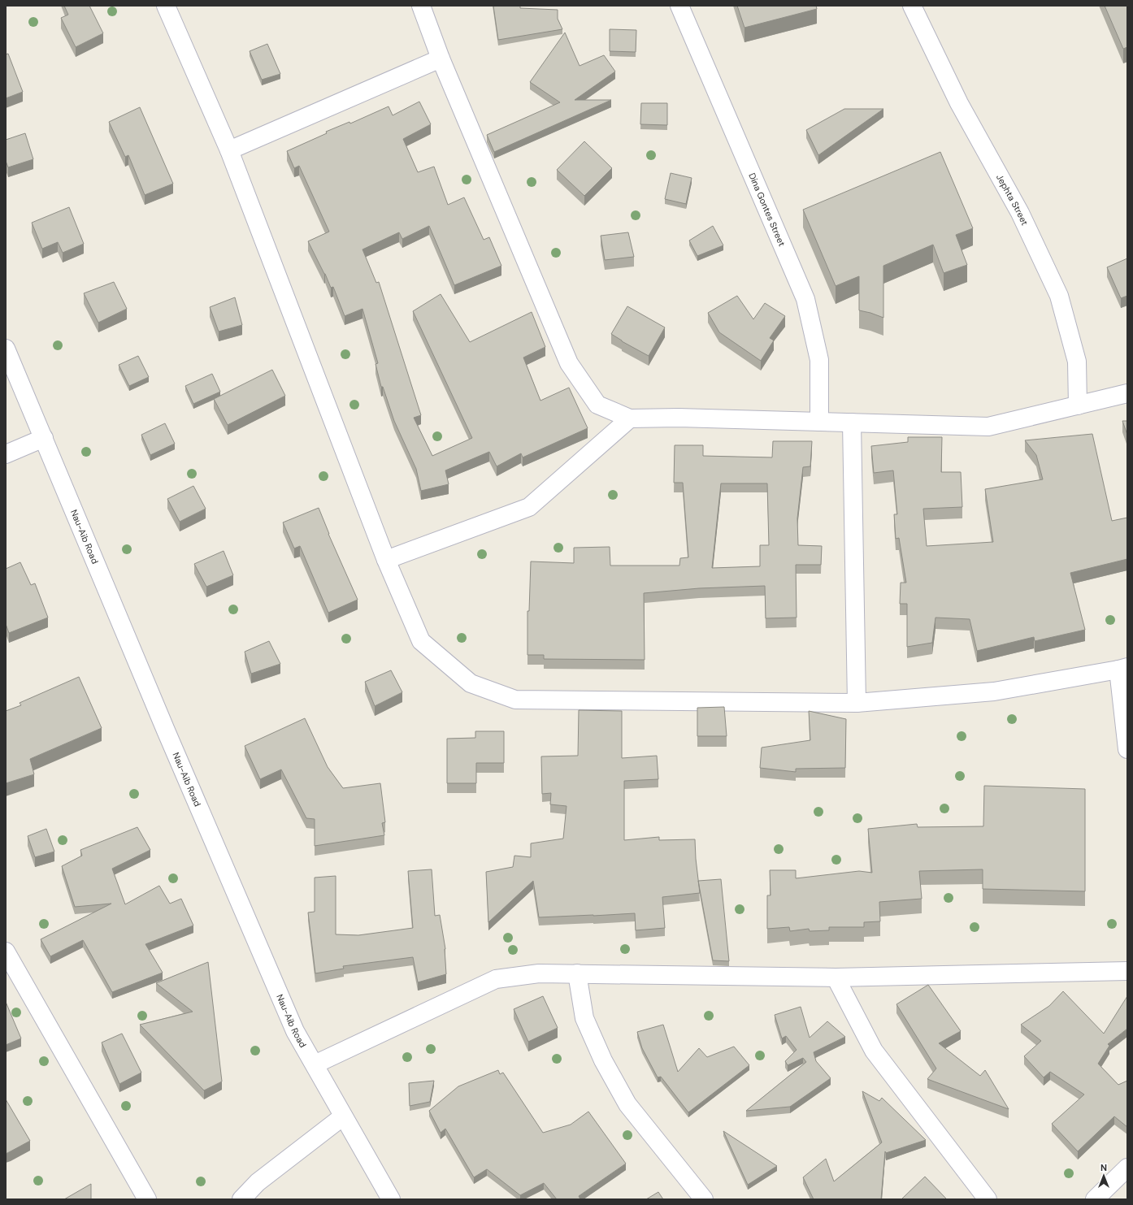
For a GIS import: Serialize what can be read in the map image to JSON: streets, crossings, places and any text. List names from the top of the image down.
{
  "streets": {
    "street": ["Jephta Street", "Dina Gontes Street", "Nau-Aib Road"]
  },
  "north": "top"
}
